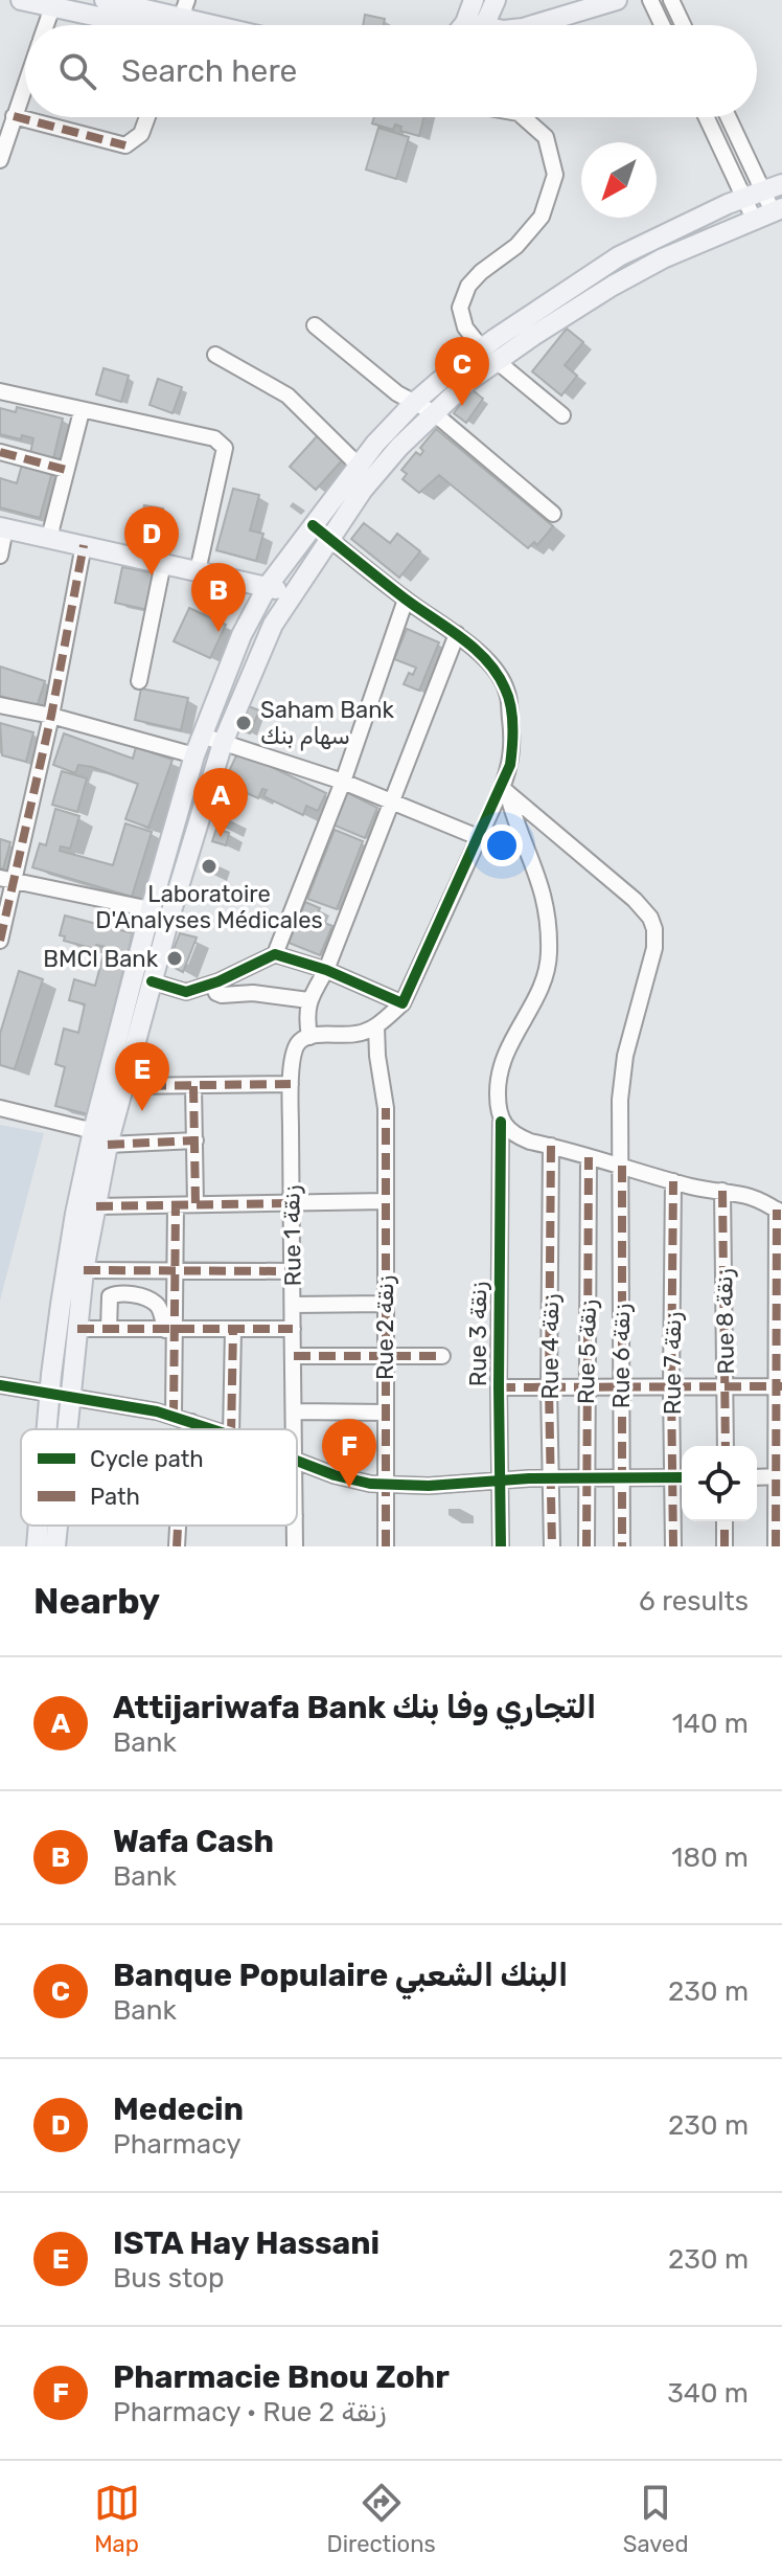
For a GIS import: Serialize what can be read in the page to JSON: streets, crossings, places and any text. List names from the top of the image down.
{
  "streets": {
    "street": [
      "Rue 1 زنقة",
      "Rue 8 زنقة",
      "Rue 2 زنقة",
      "Rue 3 زنقة",
      "Rue 4 زنقة",
      "Rue 5 زنقة",
      "Rue 6 زنقة",
      "Rue 7 زنقة"
    ]
  },
  "crossings": [
    ["Rue 3 زنقة", "Rue 6 زنقة"]
  ],
  "places": ["Saham Bank سهام بنك", "Laboratoire D'Analyses Médicales", "BMCI Bank"],
  "legend": ["Cycle path", "Path"],
  "north": "bottom left",
  "page": {
    "search": "Search here",
    "pins": [
      "C",
      "D",
      "B",
      "A",
      "E",
      "F"
    ],
    "heading": ["Nearby", "6 results"],
    "list": [
      {
        "mark": "A",
        "name": "Attijariwafa Bank التجاري وفا بنك",
        "note": "Bank",
        "value": "140 m"
      },
      {
        "mark": "B",
        "name": "Wafa Cash",
        "note": "Bank",
        "value": "180 m"
      },
      {
        "mark": "C",
        "name": "Banque Populaire البنك الشعبي",
        "note": "Bank",
        "value": "230 m"
      },
      {
        "mark": "D",
        "name": "Medecin",
        "note": "Pharmacy",
        "value": "230 m"
      },
      {
        "mark": "E",
        "name": "ISTA Hay Hassani",
        "note": "Bus stop",
        "value": "230 m"
      },
      {
        "mark": "F",
        "name": "Pharmacie Bnou Zohr",
        "note": "Pharmacy · Rue 2 زنقة",
        "value": "340 m"
      }
    ],
    "nav": ["Map", "Directions", "Saved"]
  }
}
